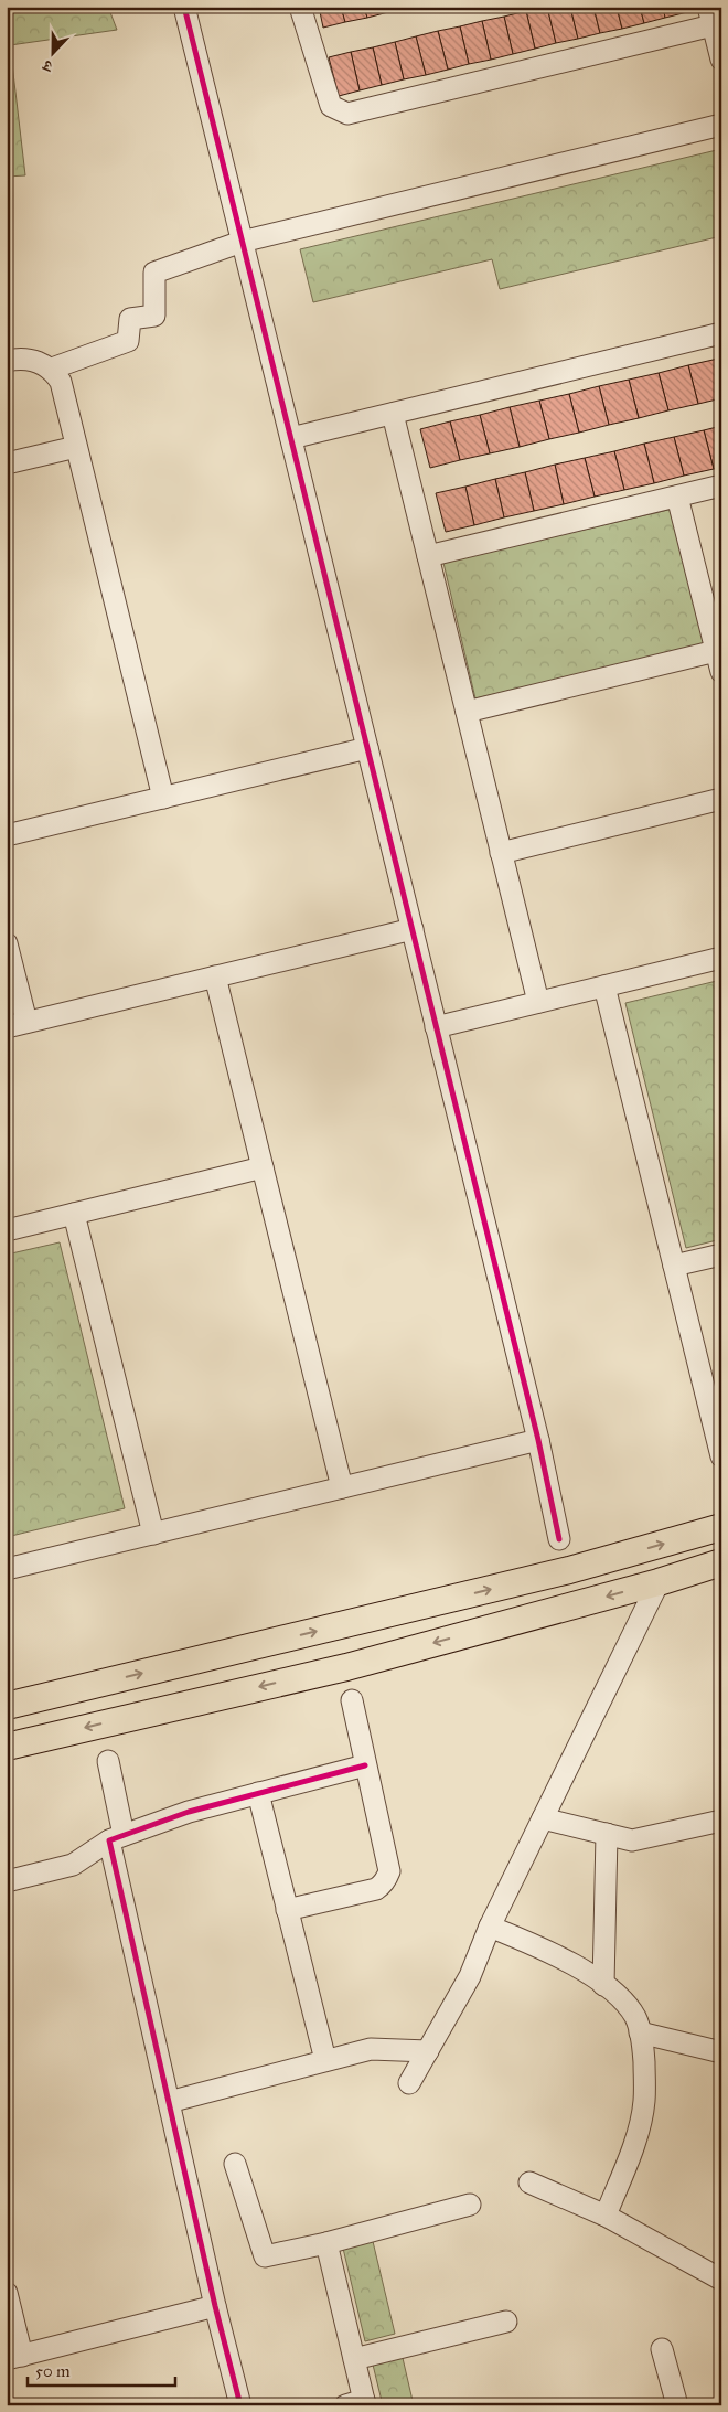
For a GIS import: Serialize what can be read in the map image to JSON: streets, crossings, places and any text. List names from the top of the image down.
{
  "scale_bar": "50 m",
  "north": "bottom"
}
